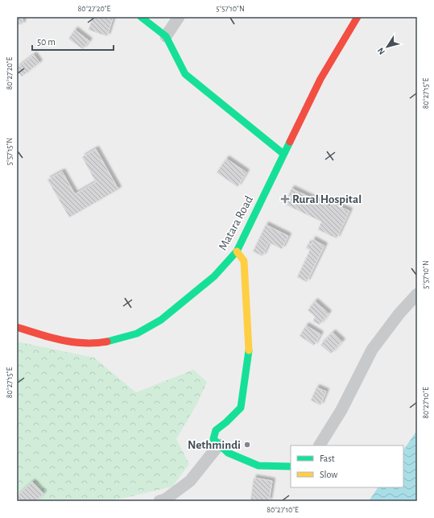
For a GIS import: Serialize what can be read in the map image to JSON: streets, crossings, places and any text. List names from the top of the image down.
{
  "streets": {
    "main road": ["Matara Road"]
  },
  "places": {
    "health": ["Rural Hospital"],
    "other": ["Nethmindi"]
  },
  "legend": ["Fast", "Slow"],
  "scale_bar": "50 m",
  "north": "bottom left",
  "coordinates": [
    "80°27'20\"E",
    "5°57'10\"N",
    "80°27'15\"E",
    "5°57'15\"N",
    "80°27'10\"E"
  ]
}
